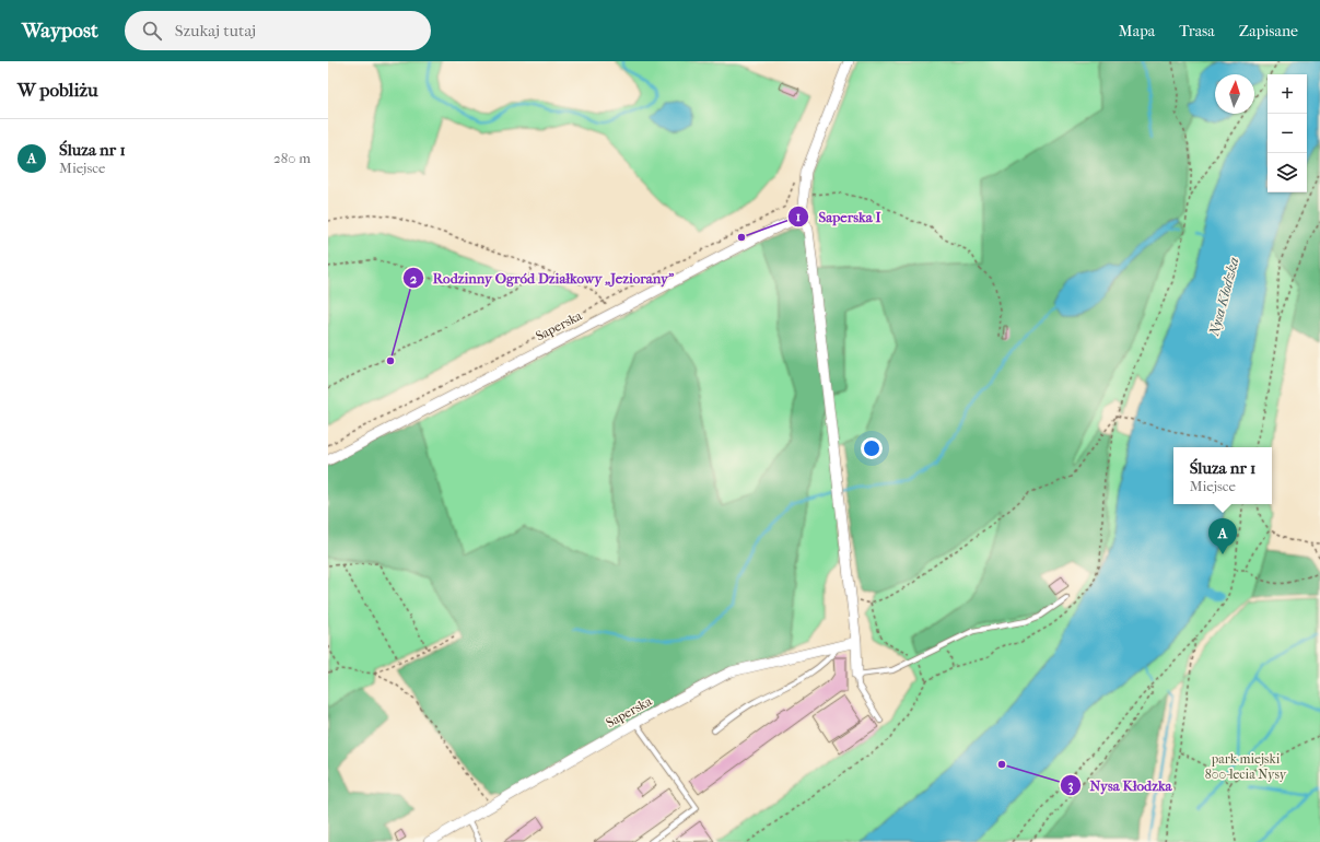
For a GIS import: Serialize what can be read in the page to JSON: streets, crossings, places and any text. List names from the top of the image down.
{
  "streets": {
    "street": ["Saperska"]
  },
  "water": ["Nysa Kłodzka"],
  "parks": ["park miejski 800-lecia Nysy"],
  "places": ["Saperska I", "Rodzinny Ogród Działkowy „Jeziorany”", "Nysa Kłodzka"],
  "north": "top",
  "page": {
    "header": "Waypost",
    "search": "Szukaj tutaj",
    "nav": ["Mapa", "Trasa", "Zapisane"],
    "heading": "W pobliżu",
    "map_buttons": ["+", "−"],
    "list": [
      {
        "mark": "A",
        "name": "Śluza nr 1",
        "note": "Miejsce",
        "value": "280 m"
      }
    ],
    "popup": ["Śluza nr 1", "Miejsce"],
    "pins": "A"
  }
}
